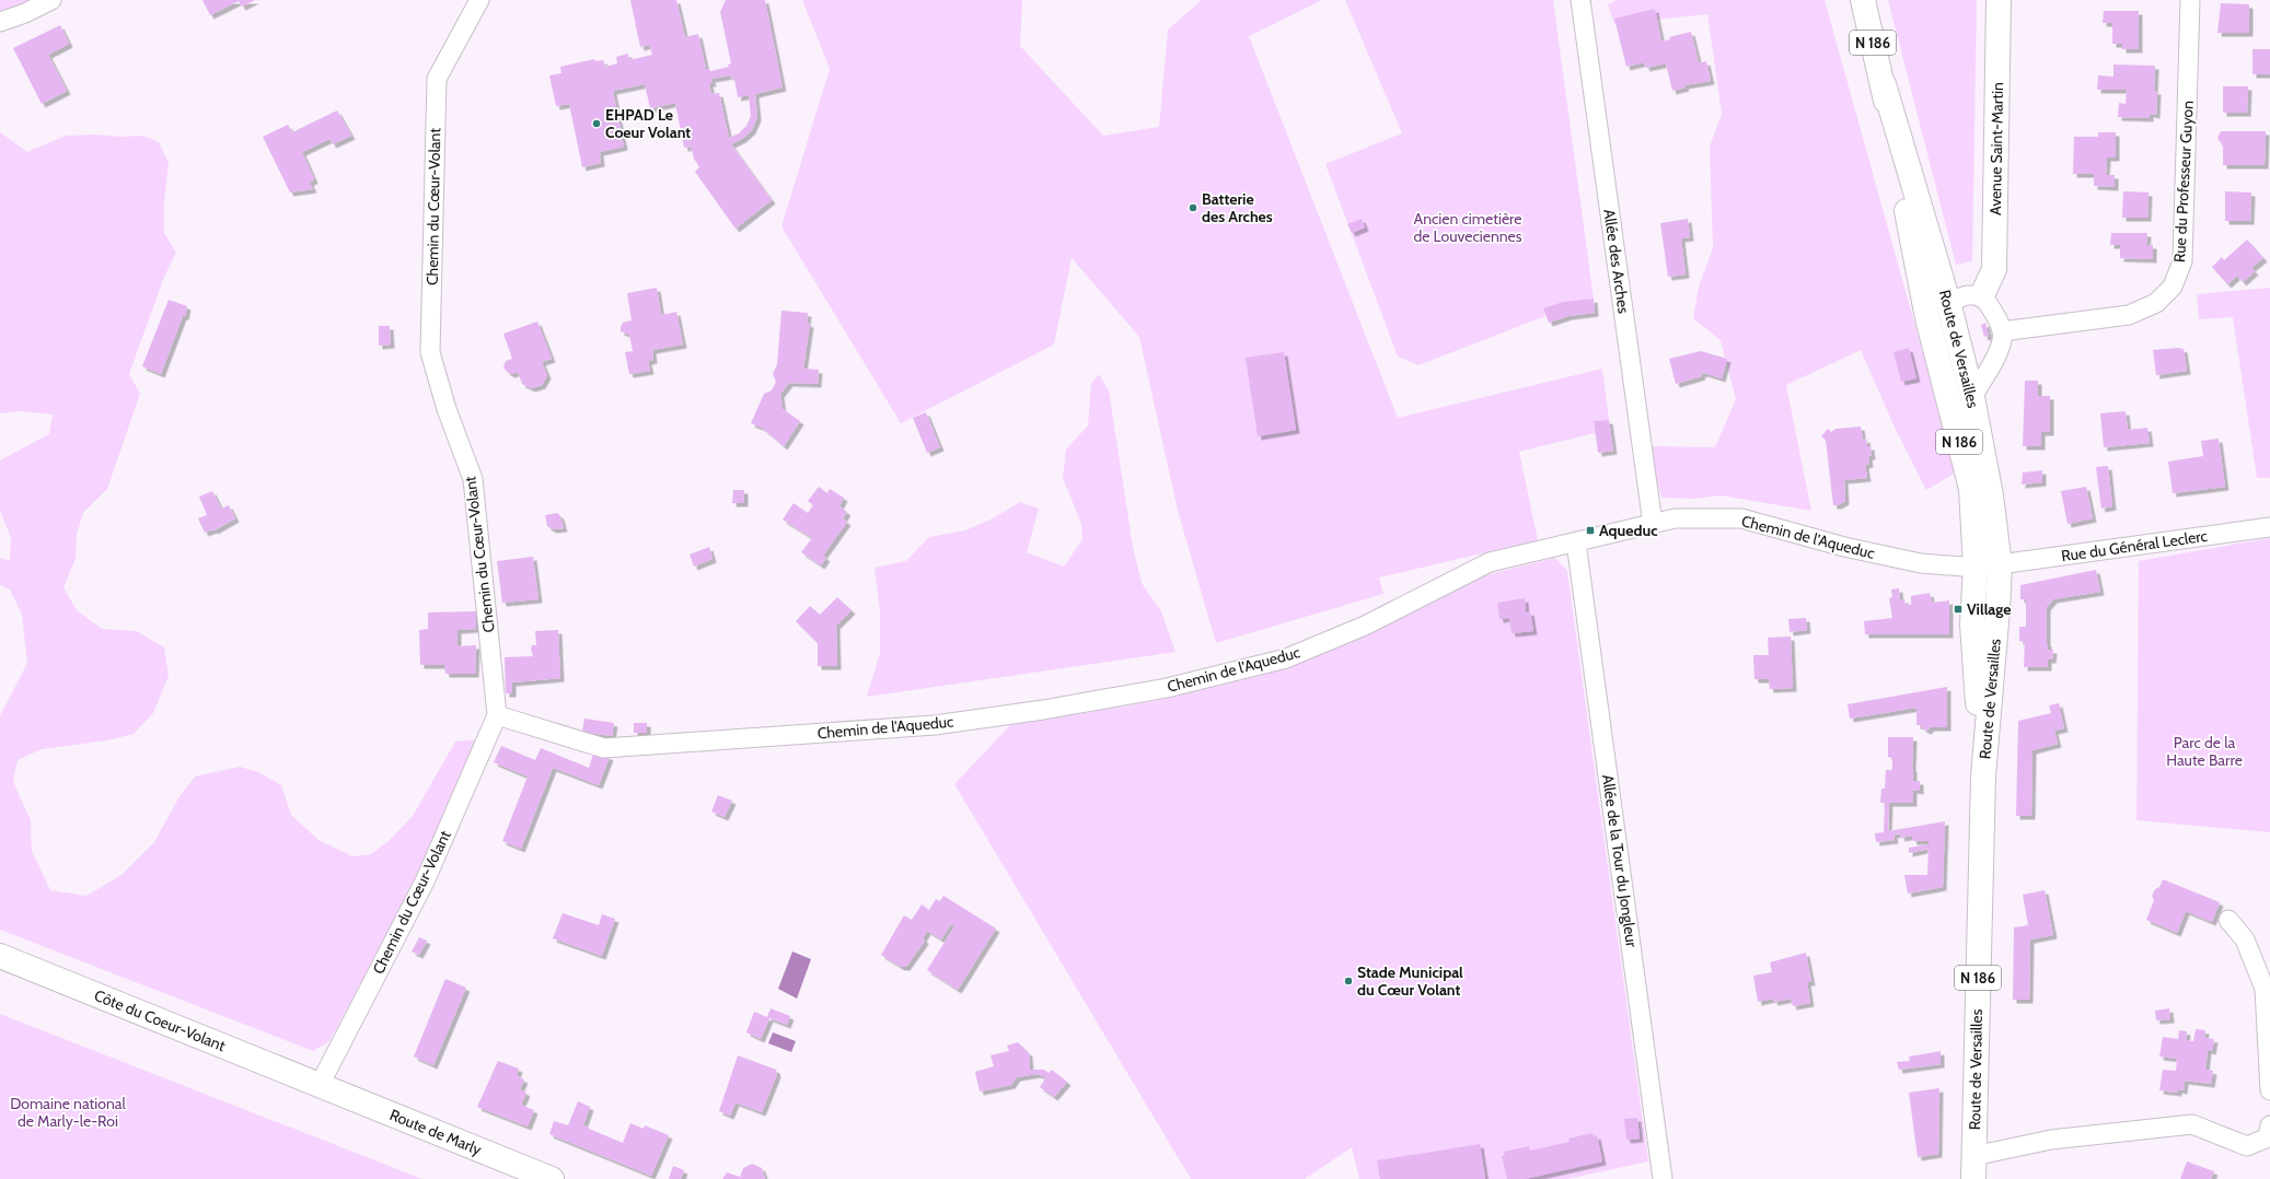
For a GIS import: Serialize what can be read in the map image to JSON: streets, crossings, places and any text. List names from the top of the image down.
{
  "streets": {
    "main road": [
      "N 186",
      "Avenue Saint-Martin",
      "Route de Versailles",
      "Côte du Coeur-Volant",
      "Route de Marly"
    ],
    "street": [
      "Rue du Professeur Guyon",
      "Chemin du Cœur-Volant",
      "Allée des Arches",
      "Chemin de l'Aqueduc",
      "Rue du Général Leclerc",
      "Allée de la Tour du Jongleur"
    ]
  },
  "crossings": [
    ["Chemin du Cœur-Volant", "Chemin de l'Aqueduc"],
    ["Chemin du Cœur-Volant", "Côte du Coeur-Volant"],
    ["Chemin du Cœur-Volant", "Route de Marly"],
    ["Allée des Arches", "Chemin de l'Aqueduc"],
    ["Route de Versailles", "Chemin de l'Aqueduc"],
    ["Route de Versailles", "Rue du Général Leclerc"],
    ["Chemin de l'Aqueduc", "Rue du Général Leclerc"],
    ["Chemin de l'Aqueduc", "Allée de la Tour du Jongleur"],
    ["Côte du Coeur-Volant", "Route de Marly"]
  ],
  "parks": ["Ancien cimetière de Louveciennes", "Parc de la Haute Barre", "Domaine national de Marly-le-Roi"],
  "places": {
    "other": ["EHPAD Le Coeur Volant", "Batterie des Arches", "Stade Municipal du Cœur Volant"],
    "transit": ["Aqueduc", "Village"]
  }
}
